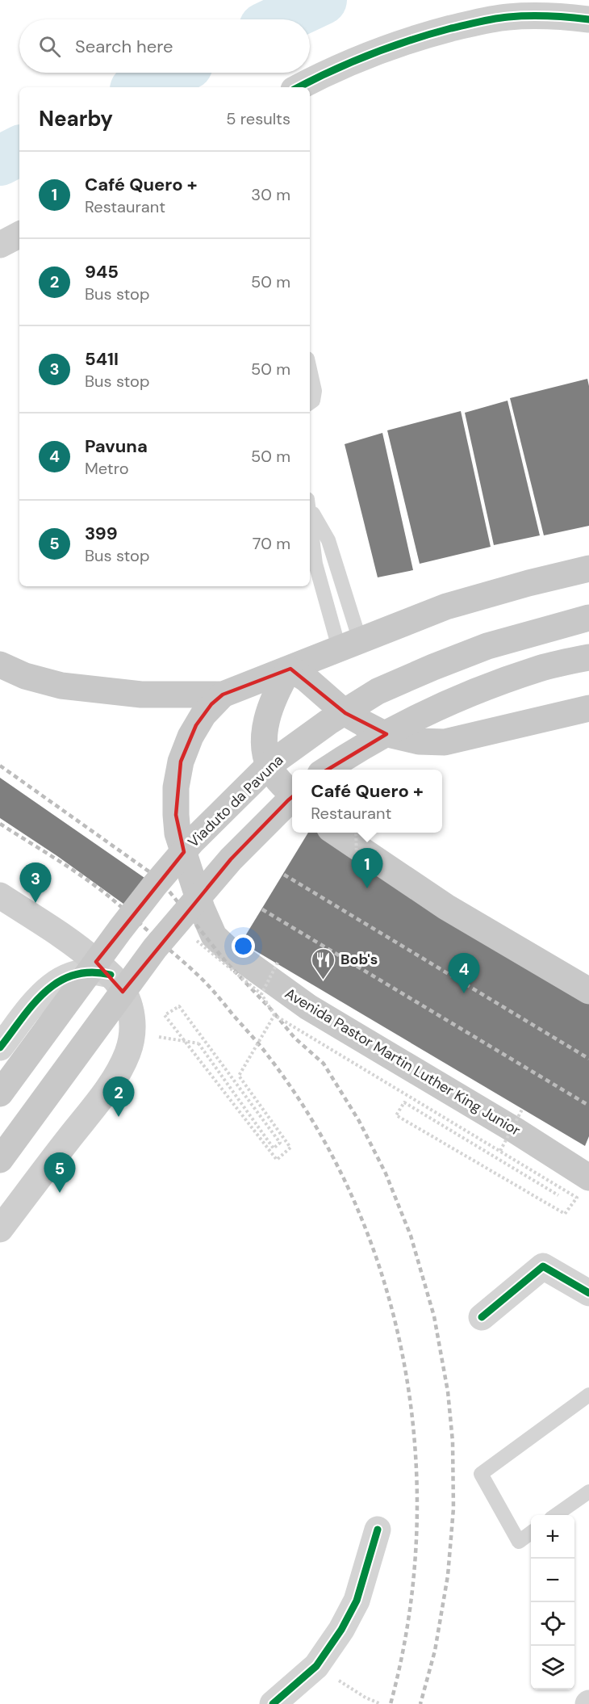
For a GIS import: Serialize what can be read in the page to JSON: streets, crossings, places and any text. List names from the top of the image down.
{
  "streets": {
    "main road": ["Viaduto da Pavuna", "Avenida Pastor Martin Luther King Junior"]
  },
  "places": {
    "restaurant": ["Bob's"]
  },
  "page": {
    "search": "Search here",
    "heading": ["Nearby", "5 results"],
    "list": [
      {
        "mark": "1",
        "name": "Café Quero +",
        "note": "Restaurant",
        "value": "30 m"
      },
      {
        "mark": "2",
        "name": "945",
        "note": "Bus stop",
        "value": "50 m"
      },
      {
        "mark": "3",
        "name": "541I",
        "note": "Bus stop",
        "value": "50 m"
      },
      {
        "mark": "4",
        "name": "Pavuna",
        "note": "Metro",
        "value": "50 m"
      },
      {
        "mark": "5",
        "name": "399",
        "note": "Bus stop",
        "value": "70 m"
      }
    ],
    "popup": ["Café Quero +", "Restaurant"],
    "pins": [
      "1",
      "3",
      "4",
      "2",
      "5"
    ],
    "map_buttons": ["+", "−"]
  }
}
